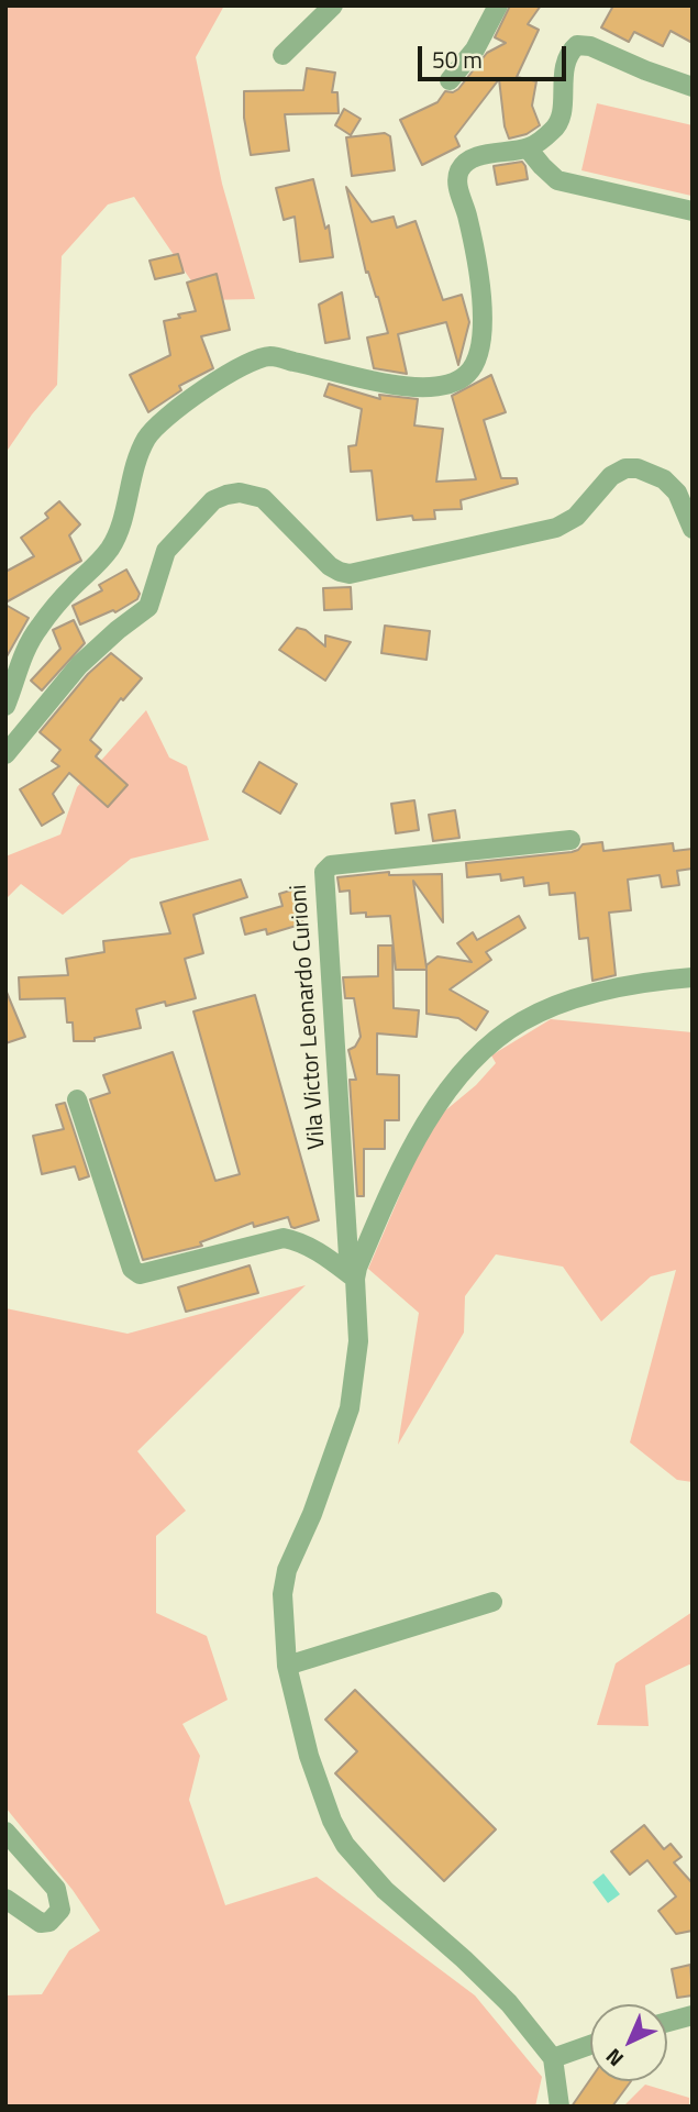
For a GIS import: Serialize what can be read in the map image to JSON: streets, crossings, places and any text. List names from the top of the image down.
{
  "streets": {
    "street": ["Vila Victor Leonardo Curioni"]
  },
  "scale_bar": "50 m",
  "north": "bottom left"
}
